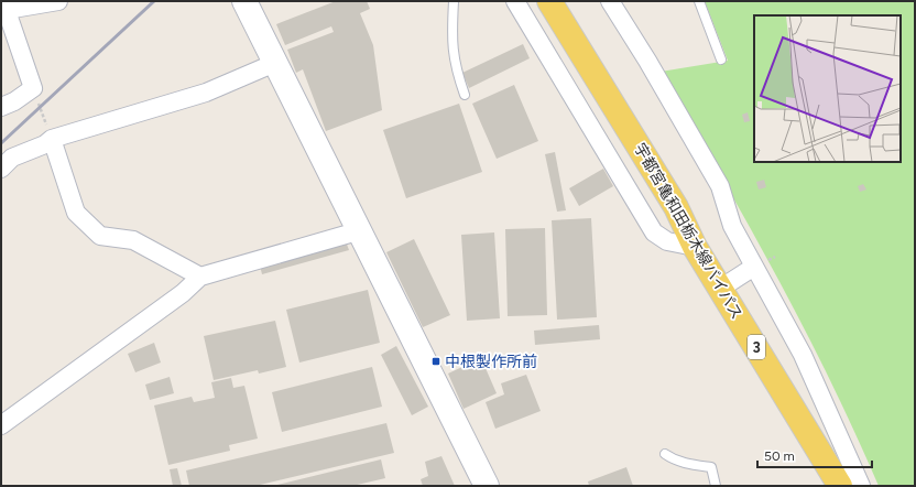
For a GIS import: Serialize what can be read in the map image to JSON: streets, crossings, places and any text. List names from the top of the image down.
{
  "streets": {
    "main road": ["宇都宮亀和田栃木線バイパス", "3"]
  },
  "places": {
    "transit": ["中根製作所前"]
  },
  "scale_bar": "50 m"
}
